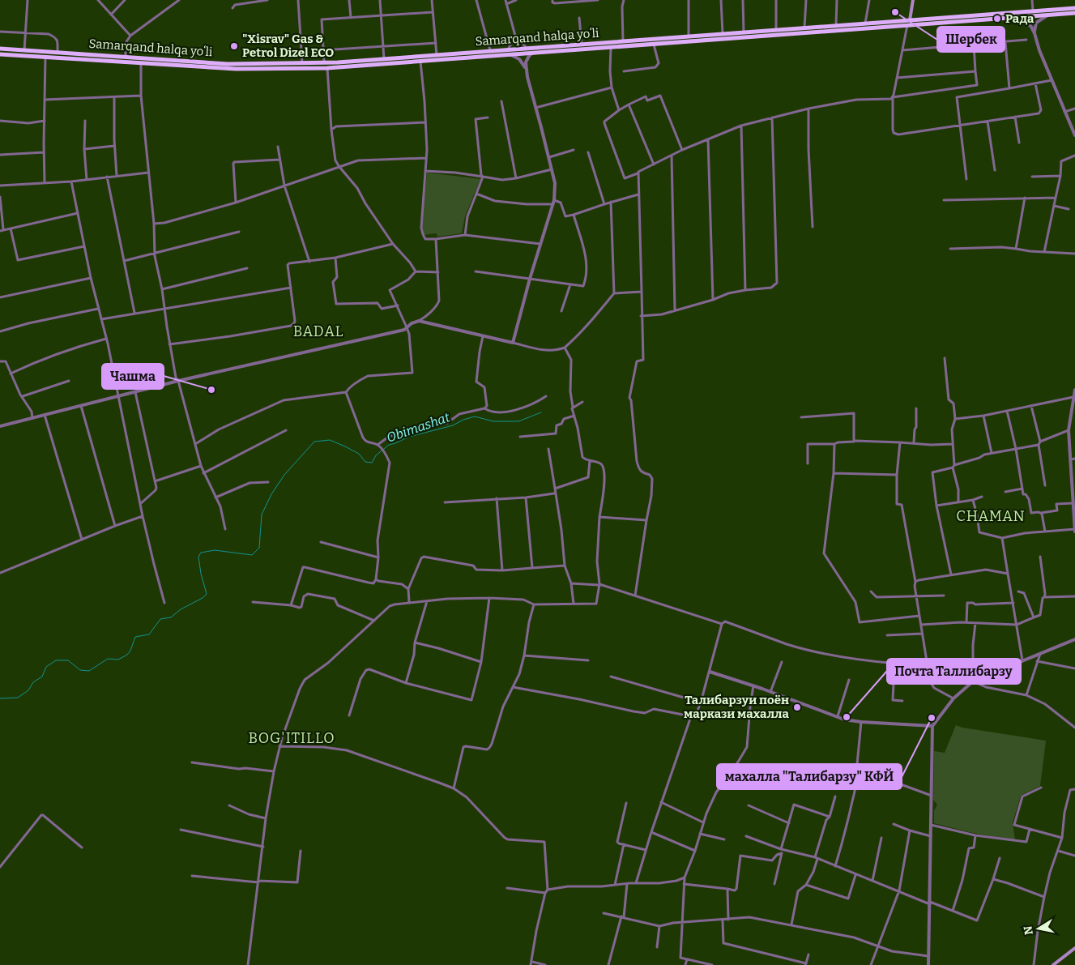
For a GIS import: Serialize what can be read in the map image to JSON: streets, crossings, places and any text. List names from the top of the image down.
{
  "streets": {
    "highway": ["Samarqand halqa yoʻli"]
  },
  "districts": ["BADAL", "CHAMAN", "BOG'ITILLO"],
  "water": ["Obimashat"],
  "places": [
    "Шербек",
    "Рада",
    "\"Xisrav\" Gas & Petrol Dizel ECO",
    "Чашма",
    "Талибарзуи поён маркази махалла",
    "Почта Таллибарзу",
    "махалла \"Талибарзу\" КФЙ"
  ],
  "north": "left"
}
